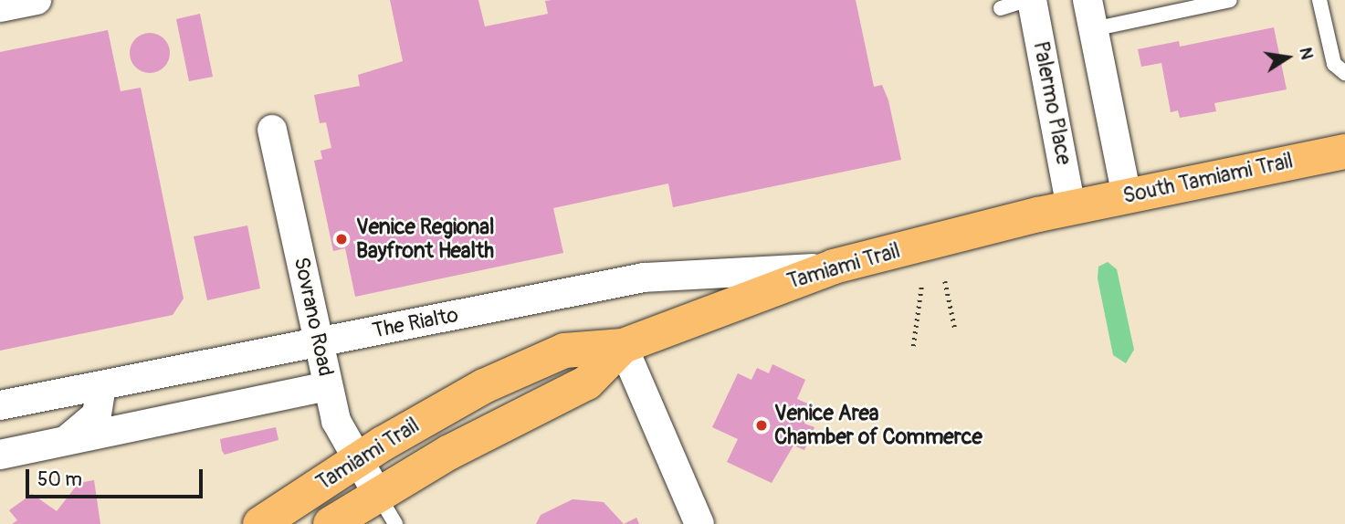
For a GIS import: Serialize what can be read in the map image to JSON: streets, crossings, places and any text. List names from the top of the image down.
{
  "streets": {
    "main road": ["South Tamiami Trail", "Tamiami Trail"],
    "street": ["Palermo Place", "Sovrano Road", "The Rialto"]
  },
  "crossings": [
    ["Palermo Place", "South Tamiami Trail"],
    ["Palermo Place", "Tamiami Trail"],
    ["South Tamiami Trail", "Tamiami Trail"],
    ["Tamiami Trail", "Sovrano Road"],
    ["Tamiami Trail", "The Rialto"],
    ["Sovrano Road", "The Rialto"]
  ],
  "places": ["Venice Regional Bayfront Health", "Venice Area Chamber of Commerce"],
  "scale_bar": "50 m",
  "north": "right"
}
